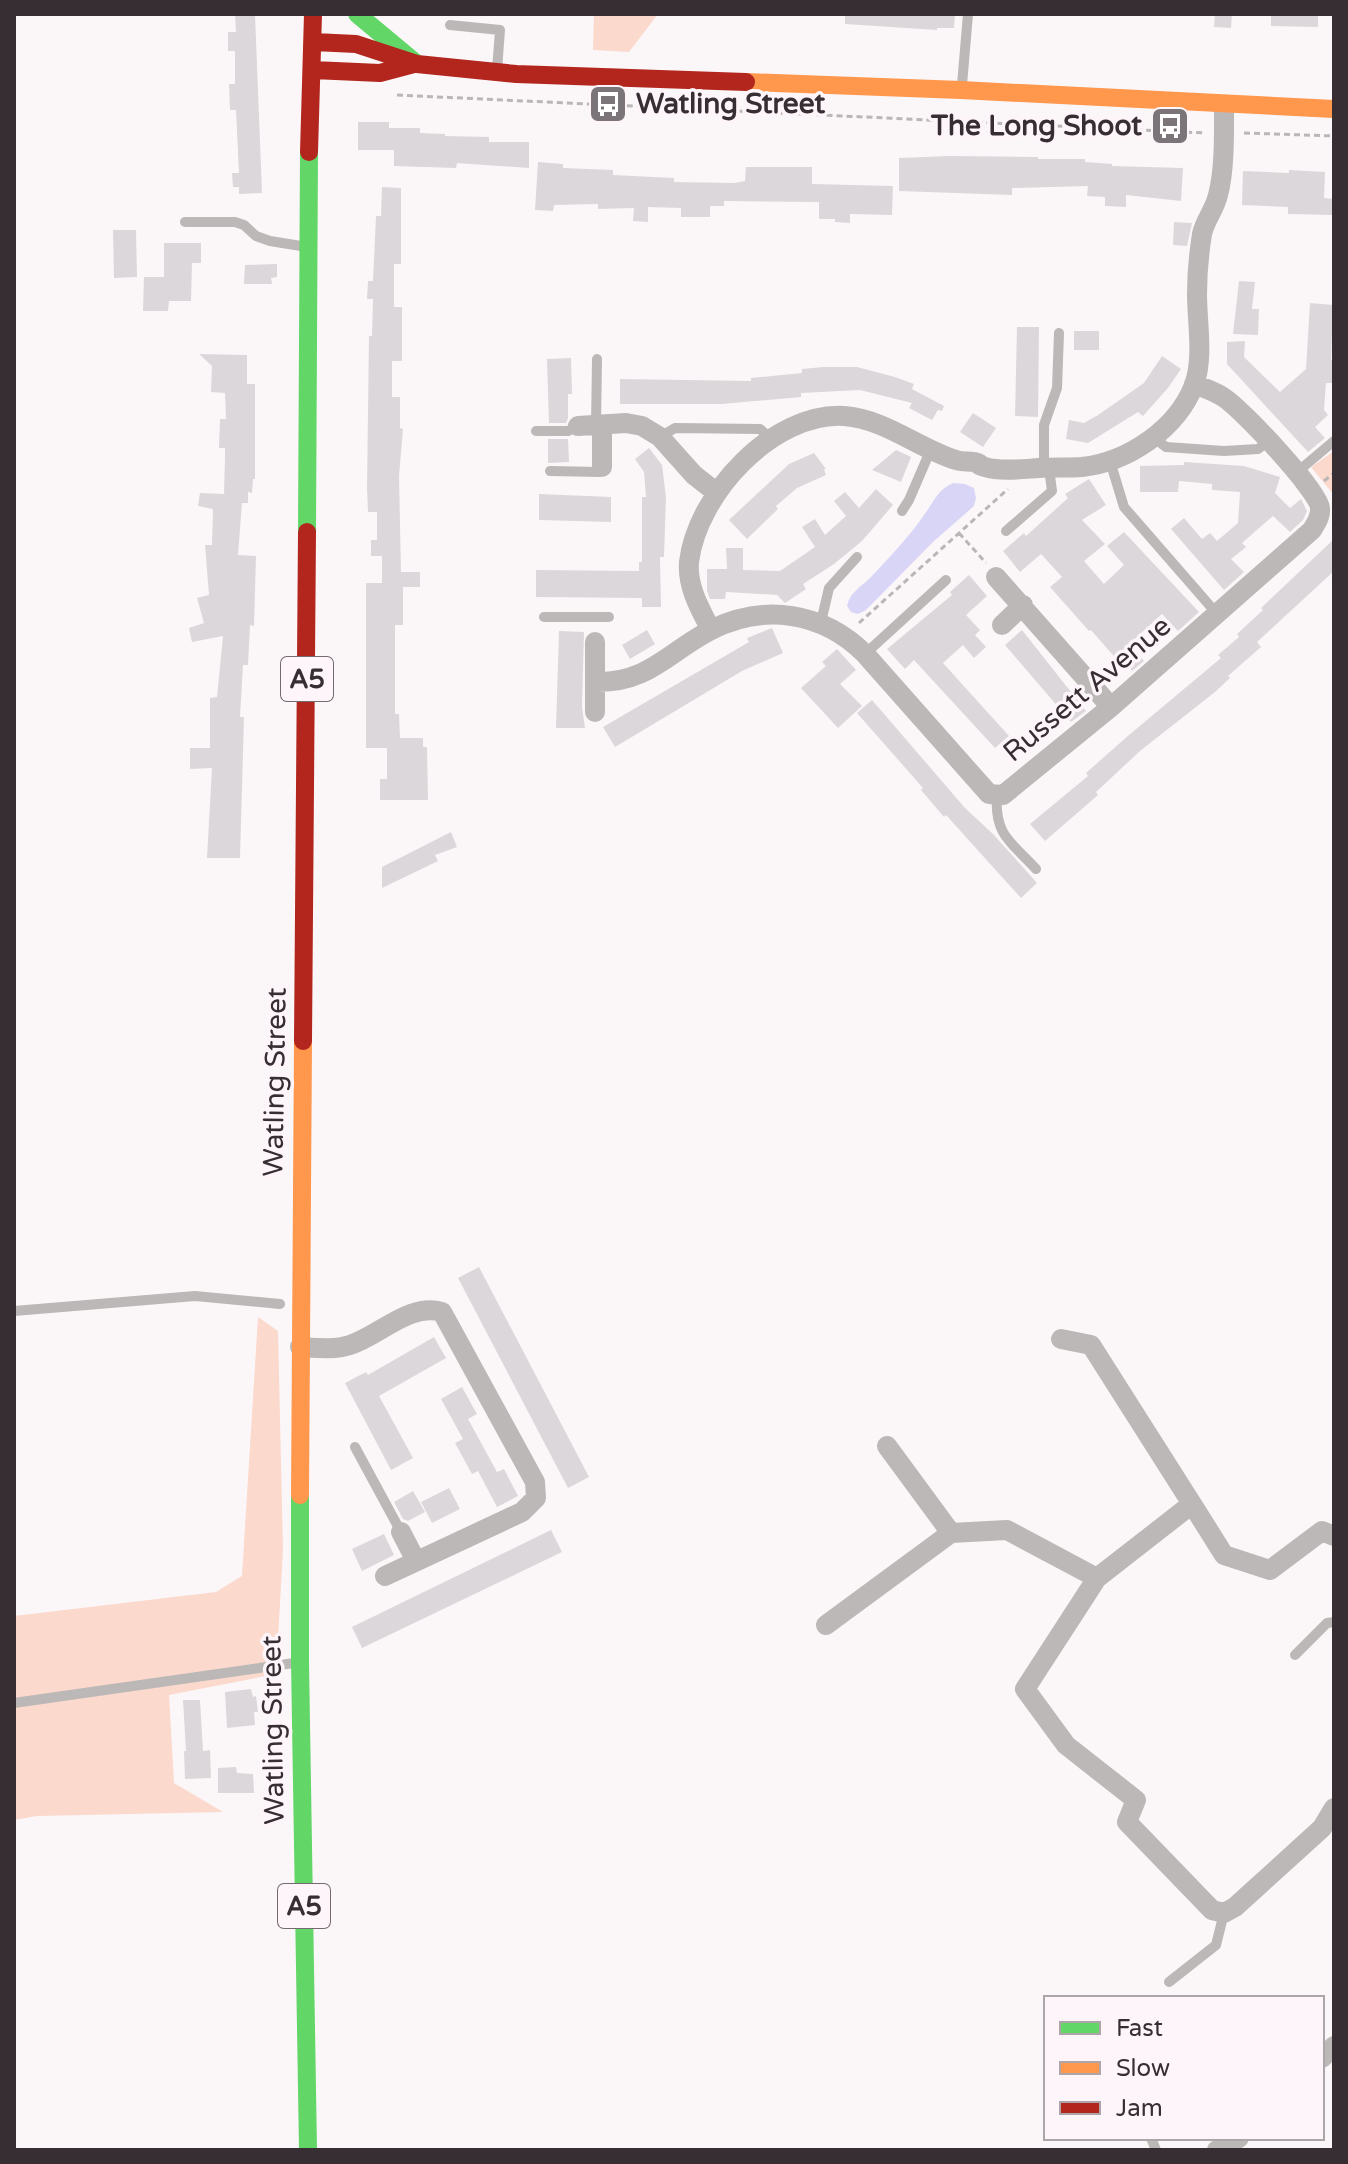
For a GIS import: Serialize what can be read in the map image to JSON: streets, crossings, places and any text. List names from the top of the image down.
{
  "streets": {
    "main road": ["A5", "Watling Street"],
    "street": ["Russett Avenue"]
  },
  "places": {
    "bus stop": ["Watling Street", "The Long Shoot"]
  },
  "legend": ["Fast", "Slow", "Jam"]
}
